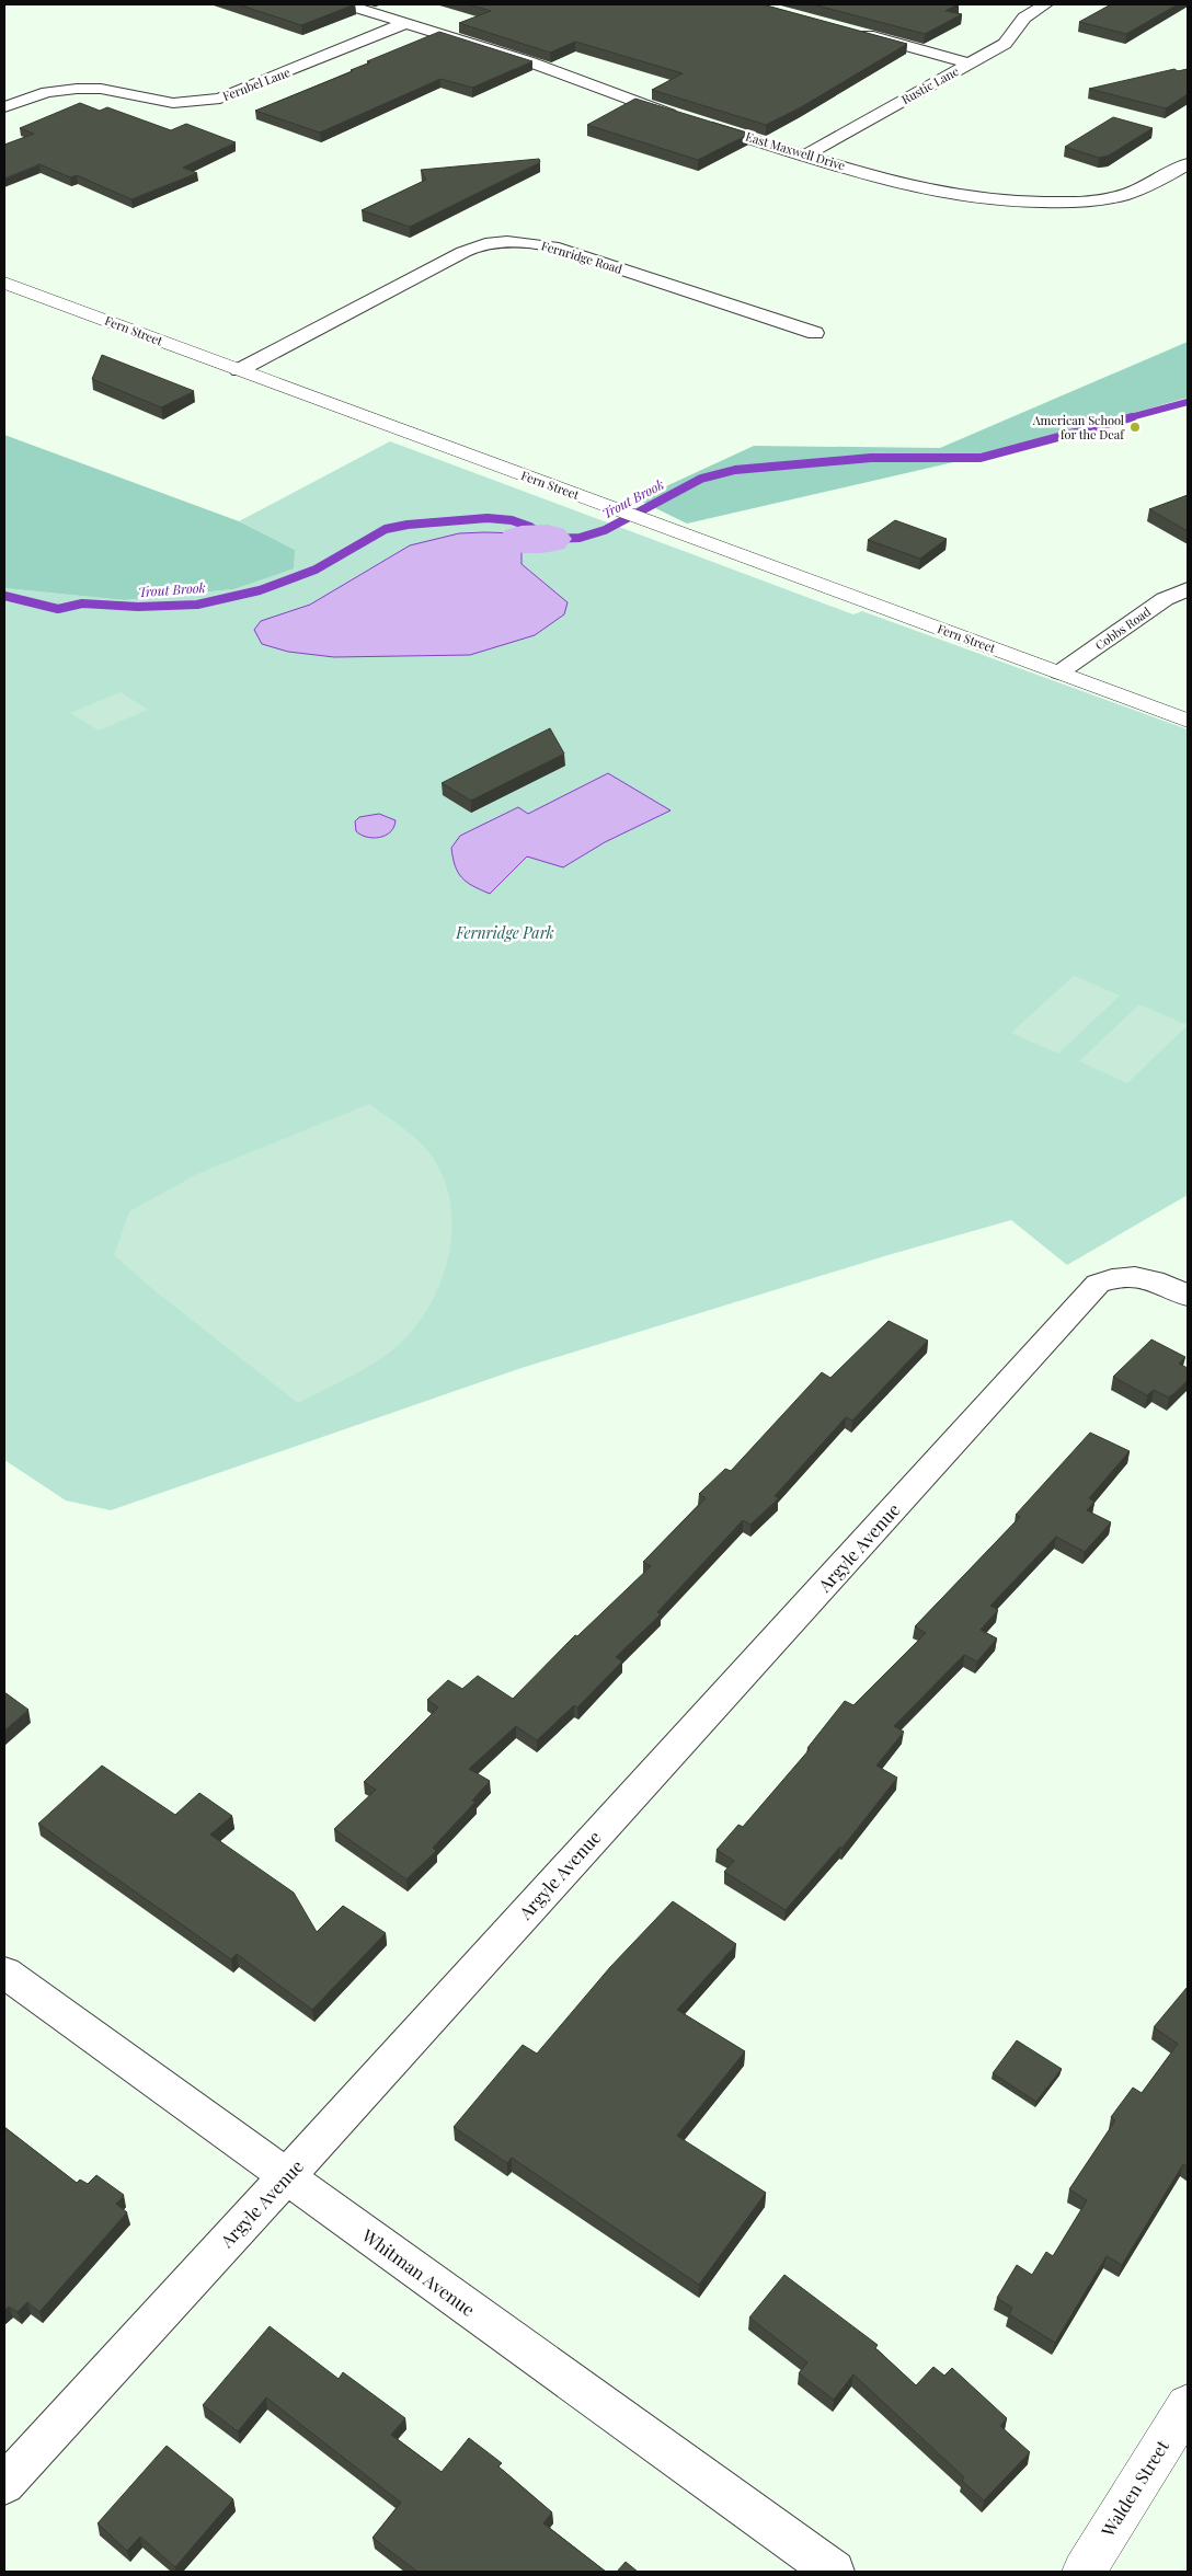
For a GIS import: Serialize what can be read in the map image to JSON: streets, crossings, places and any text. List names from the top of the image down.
{
  "streets": {
    "street": [
      "Fernbel Lane",
      "Rustic Lane",
      "East Maxwell Drive",
      "Fernridge Road",
      "Fern Street",
      "Cobbs Road",
      "Argyle Avenue",
      "Whitman Avenue",
      "Walden Street"
    ]
  },
  "crossings": [
    ["Rustic Lane", "East Maxwell Drive"],
    ["Fernridge Road", "Fern Street"],
    ["Fern Street", "Cobbs Road"],
    ["Argyle Avenue", "Whitman Avenue"]
  ],
  "water": ["Trout Brook"],
  "parks": ["Fernridge Park"],
  "places": ["American School for the Deaf"]
}
